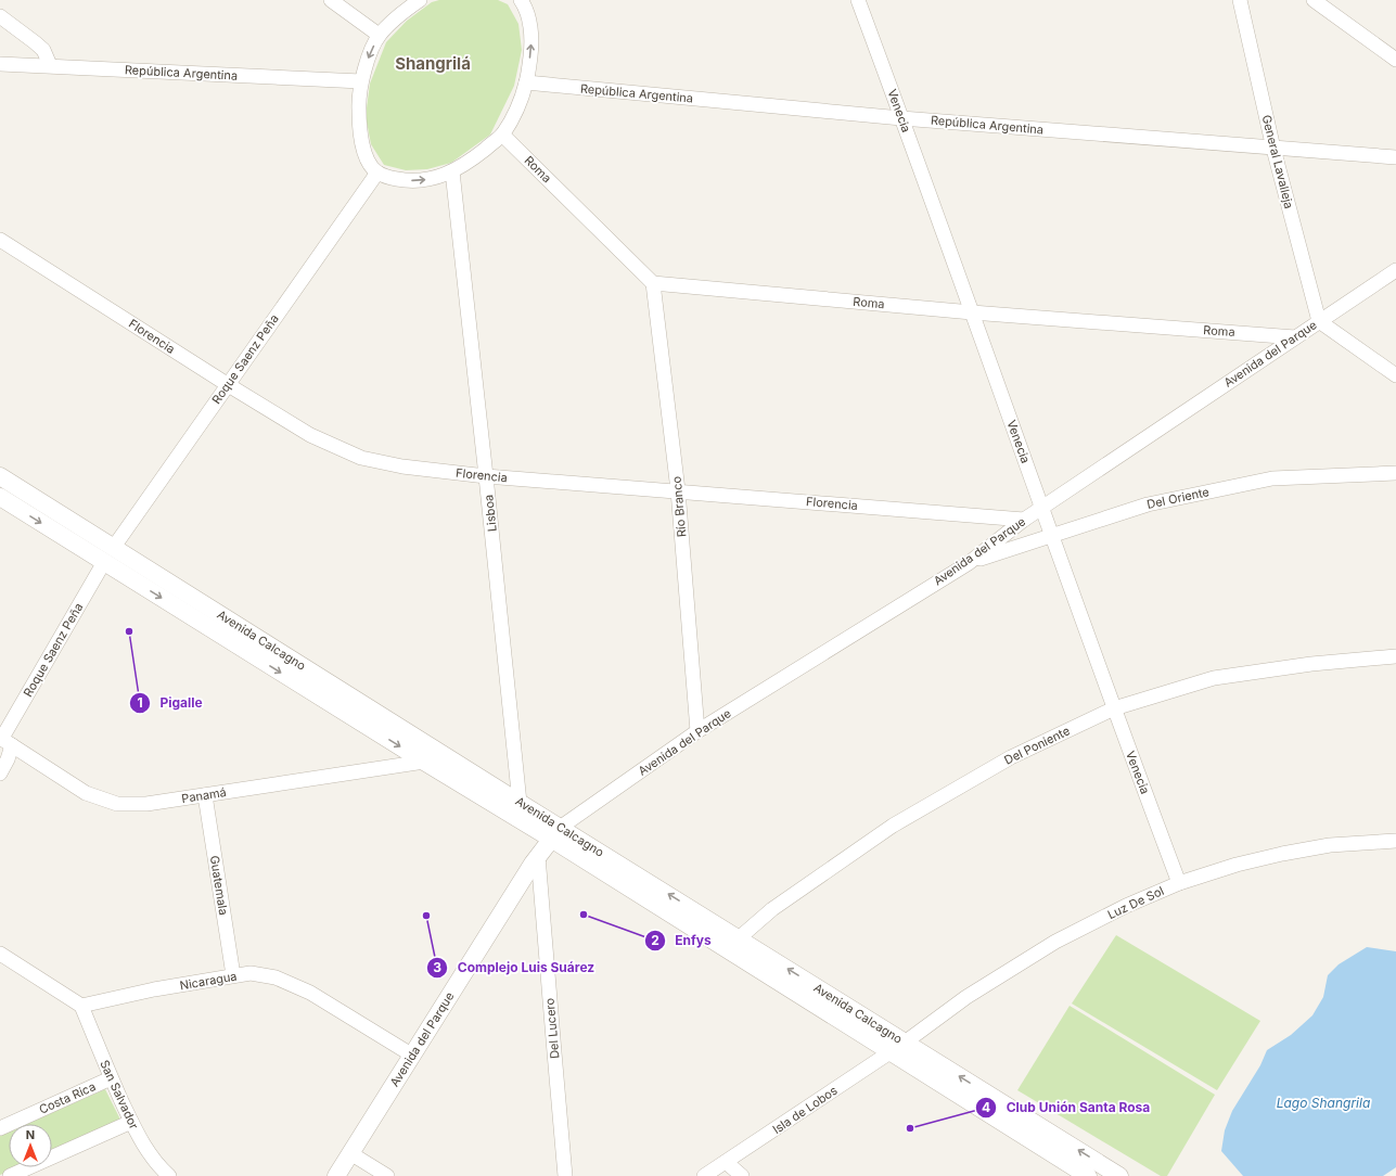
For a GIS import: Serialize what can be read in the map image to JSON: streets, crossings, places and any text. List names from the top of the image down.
{
  "streets": {
    "street": [
      "República Argentina",
      "Venecia",
      "General Lavalleja",
      "Roma",
      "Florencia",
      "Avenida del Parque",
      "Roque Saenz Peña",
      "Del Oriente",
      "Río Branco",
      "Lisboa",
      "Avenida Calcagno",
      "Del Poniente",
      "Panamá",
      "Guatemala",
      "Luz De Sol",
      "Nicaragua",
      "Del Lucero",
      "San Salvador",
      "Costa Rica",
      "Isla de Lobos"
    ]
  },
  "crossings": [
    ["República Argentina", "Venecia"],
    ["República Argentina", "General Lavalleja"],
    ["Venecia", "Roma"],
    ["Venecia", "Avenida del Parque"],
    ["Venecia", "Del Oriente"],
    ["Venecia", "Del Poniente"],
    ["Venecia", "Luz De Sol"],
    ["General Lavalleja", "Avenida del Parque"],
    ["Roma", "Avenida del Parque"],
    ["Roma", "Río Branco"],
    ["Florencia", "Avenida del Parque"],
    ["Florencia", "Roque Saenz Peña"],
    ["Florencia", "Río Branco"],
    ["Florencia", "Lisboa"],
    ["Avenida del Parque", "Del Oriente"],
    ["Avenida del Parque", "Río Branco"],
    ["Avenida del Parque", "Avenida Calcagno"],
    ["Avenida del Parque", "Nicaragua"],
    ["Avenida del Parque", "Del Lucero"],
    ["Roque Saenz Peña", "Avenida Calcagno"],
    ["Roque Saenz Peña", "Panamá"],
    ["Lisboa", "Avenida Calcagno"],
    ["Avenida Calcagno", "Del Poniente"],
    ["Avenida Calcagno", "Panamá"],
    ["Avenida Calcagno", "Luz De Sol"],
    ["Avenida Calcagno", "Isla de Lobos"],
    ["Panamá", "Guatemala"],
    ["Guatemala", "Nicaragua"],
    ["Luz De Sol", "Isla de Lobos"],
    ["Nicaragua", "San Salvador"],
    ["San Salvador", "Costa Rica"]
  ],
  "districts": ["Shangrilá"],
  "water": ["Lago Shangrila"],
  "places": [
    "Pigalle",
    "Enfys",
    "Complejo Luis Suárez",
    "Club Unión Santa Rosa"
  ],
  "north": "top"
}
